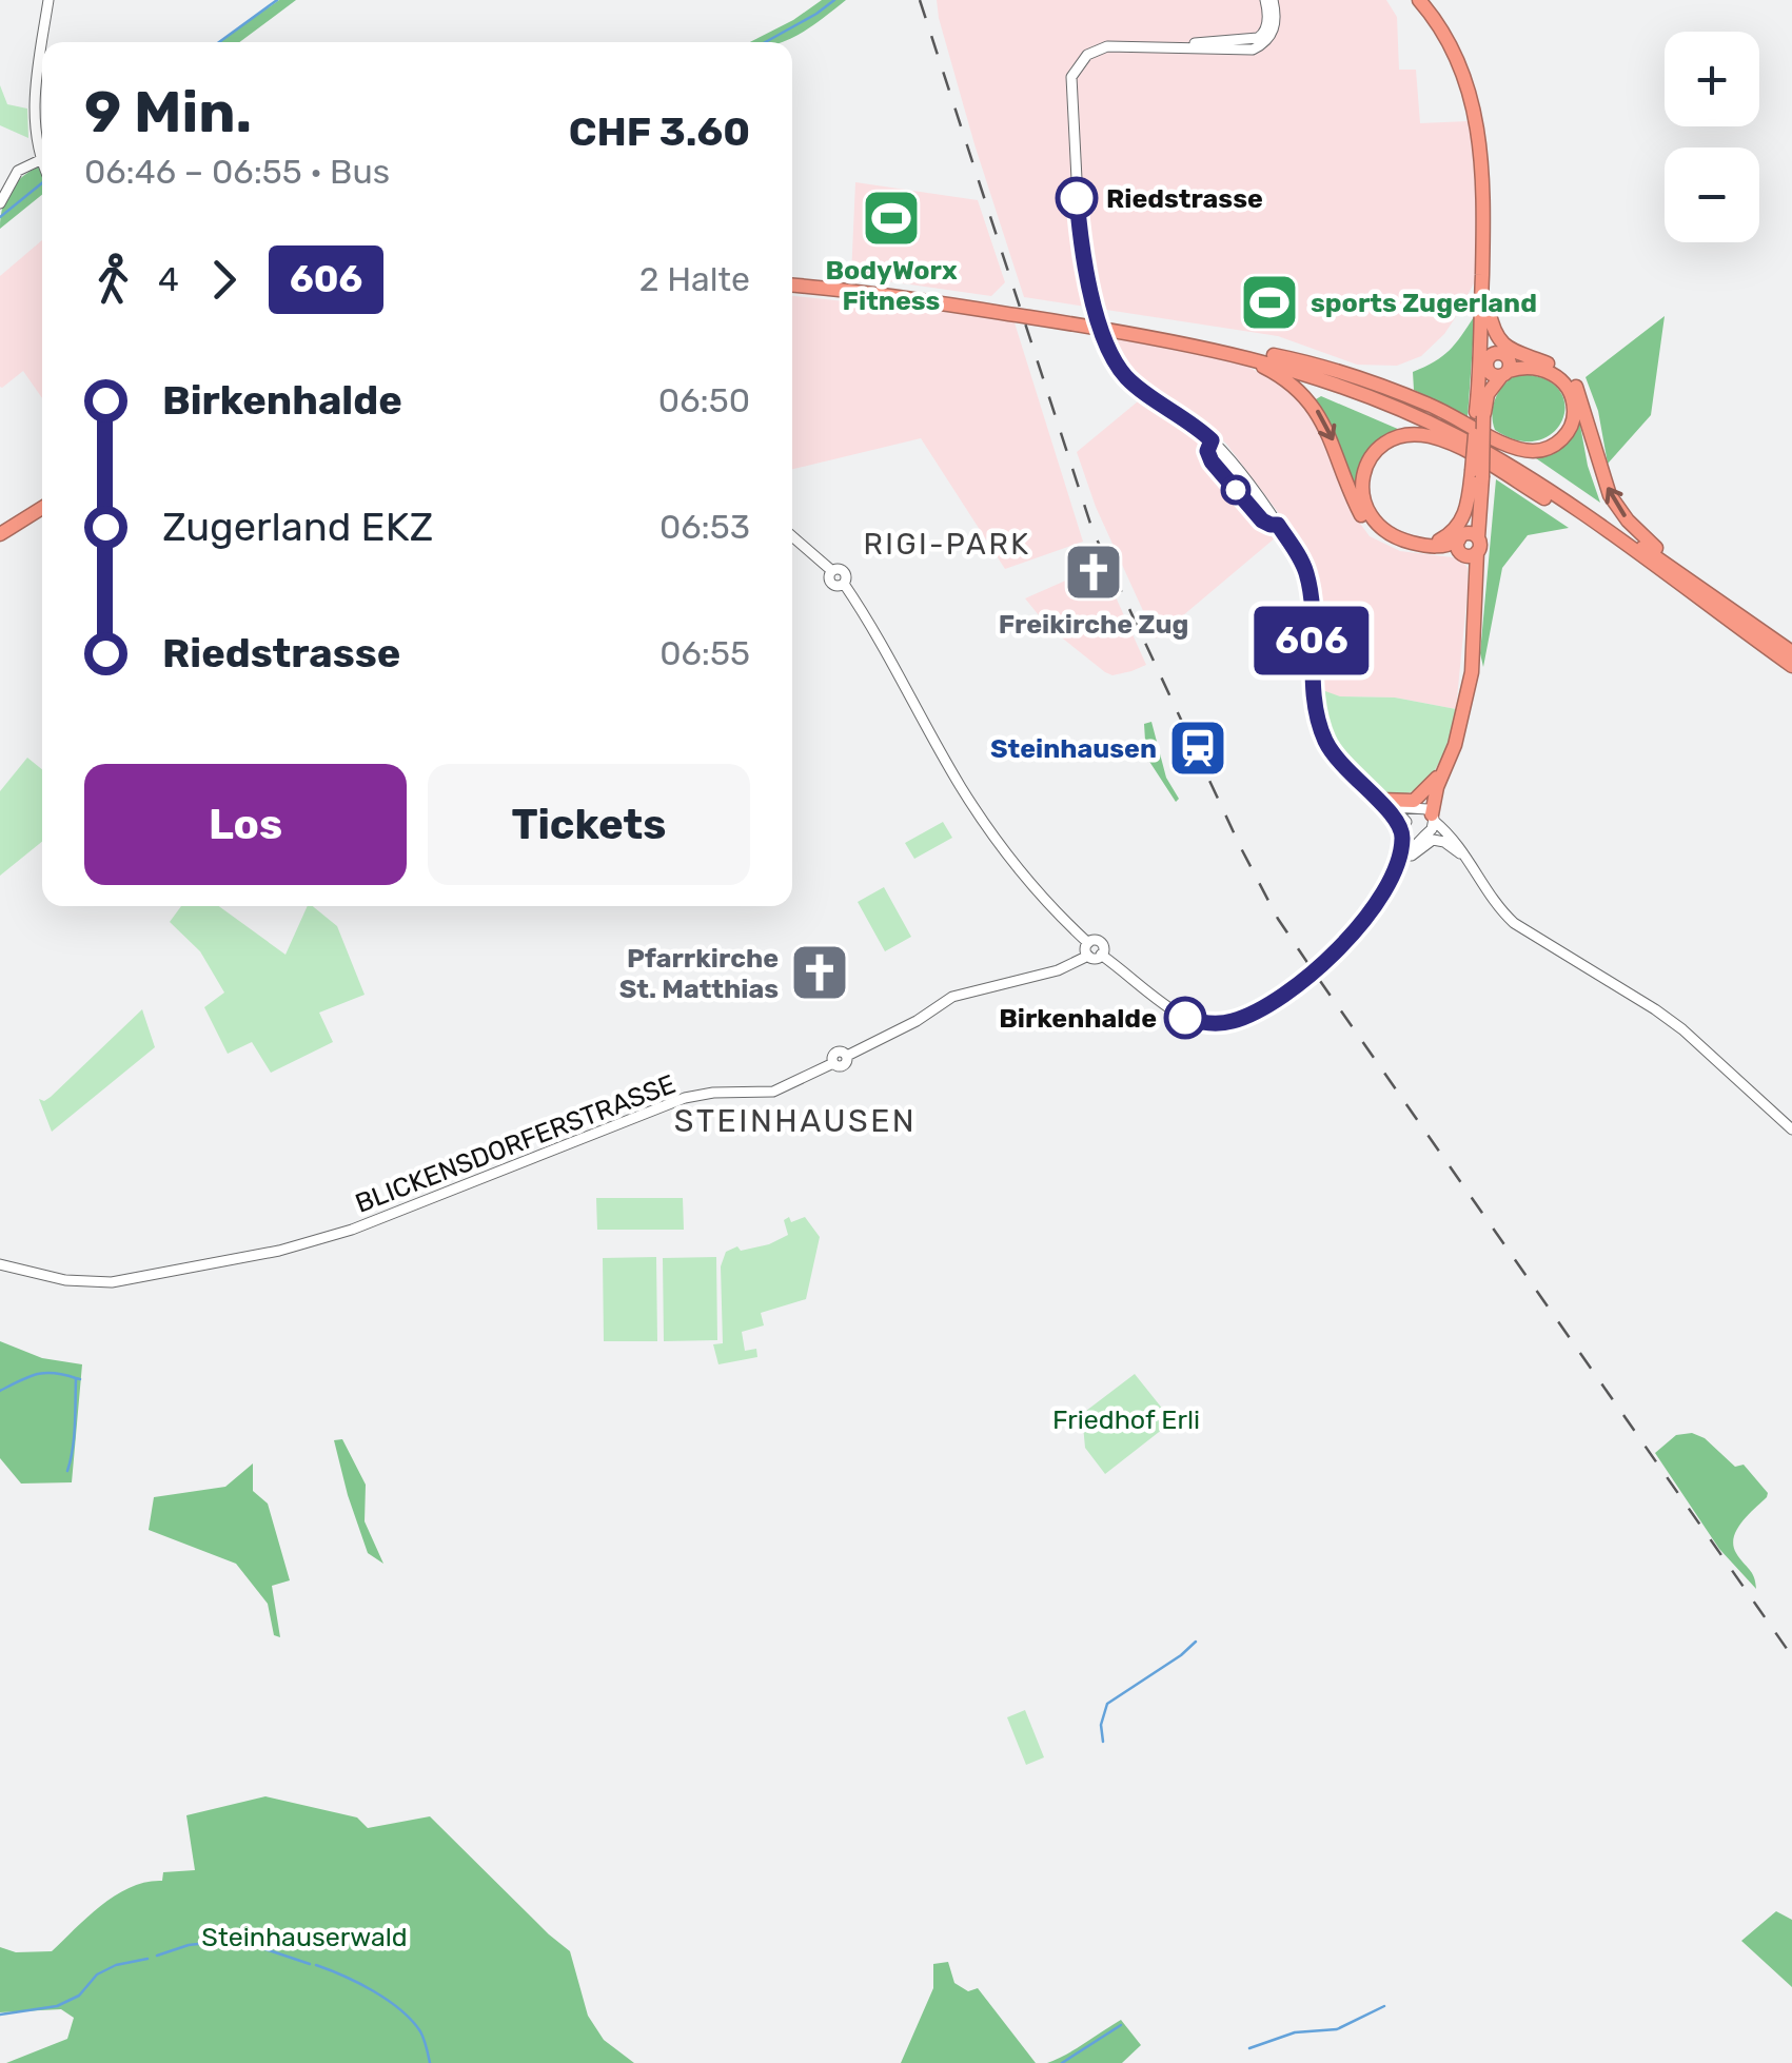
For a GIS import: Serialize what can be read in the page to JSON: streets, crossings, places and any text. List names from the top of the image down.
{
  "streets": {
    "street": ["BLICKENSDORFERSTRASSE"]
  },
  "districts": ["RIGI-PARK", "STEINHAUSEN"],
  "parks": ["Friedhof Erli", "Steinhauserwald"],
  "places": {
    "other": ["Riedstrasse", "Birkenhalde"],
    "sports": ["BodyWorx Fitness", "sports Zugerland"],
    "church": ["Freikirche Zug", "Pfarrkirche St. Matthias"],
    "station": ["Steinhausen"]
  },
  "lines": ["bus line 606"],
  "page": {
    "on_map": "606",
    "map_buttons": ["+", "−"],
    "heading": ["9 Min.", "06:46 – 06:55 · Bus", "CHF 3.60"],
    "legs": ["4", "606", "2 Halte"],
    "list": [
      {
        "name": "Birkenhalde",
        "value": "06:50"
      },
      {
        "name": "Zugerland EKZ",
        "value": "06:53"
      },
      {
        "name": "Riedstrasse",
        "value": "06:55"
      }
    ],
    "buttons": ["Los", "Tickets"]
  }
}
